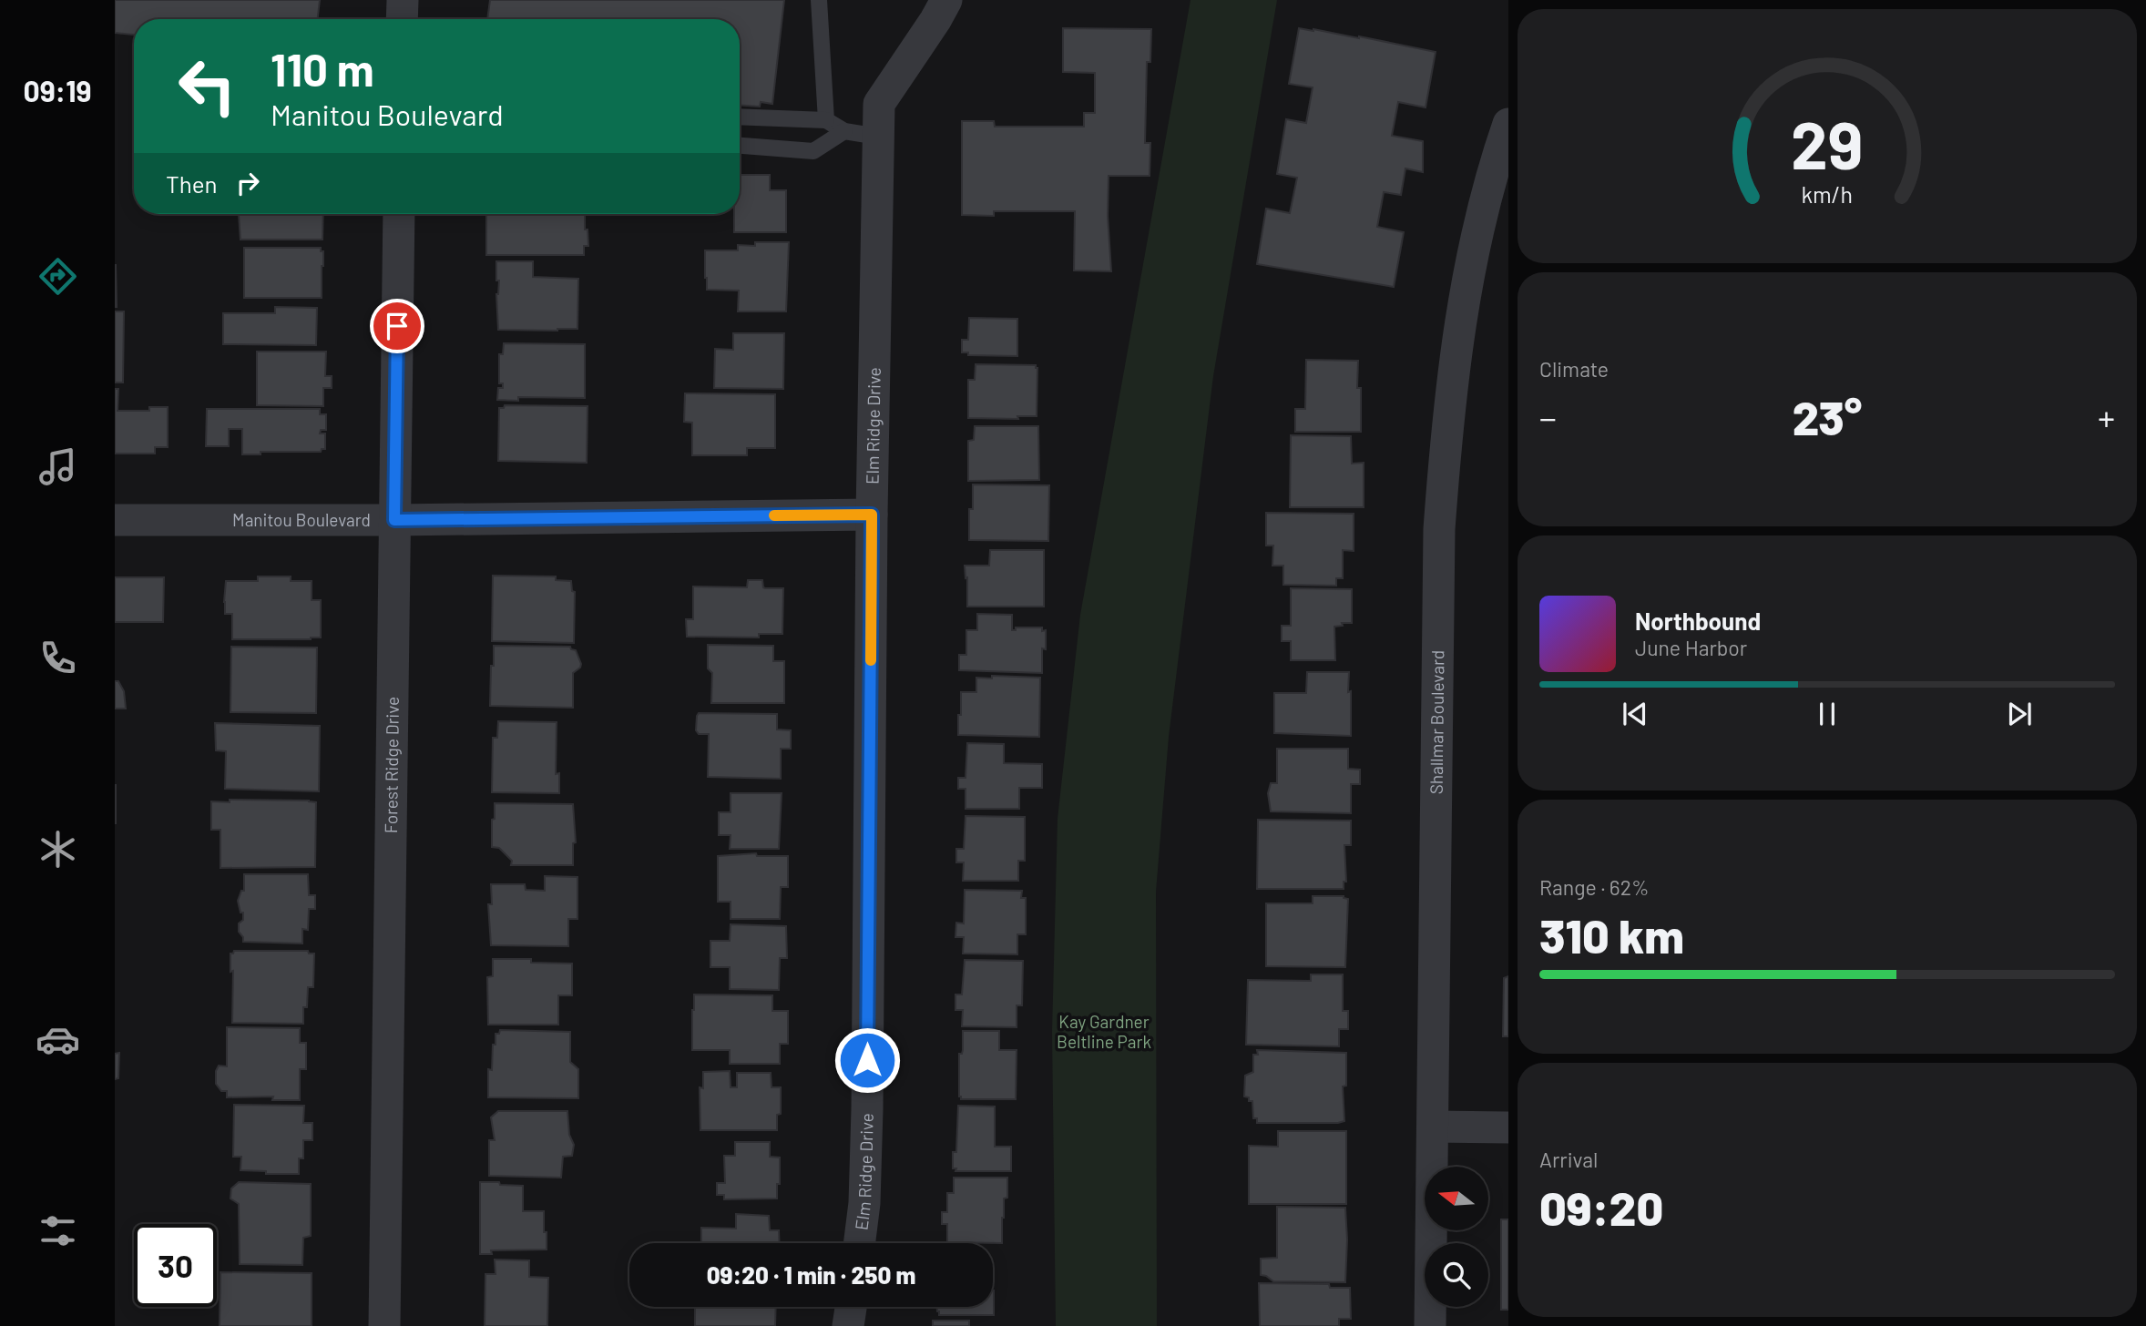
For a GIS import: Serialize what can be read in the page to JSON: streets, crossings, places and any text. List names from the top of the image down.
{
  "streets": {
    "street": [
      "Elm Ridge Drive",
      "Manitou Boulevard",
      "Shallmar Boulevard",
      "Forest Ridge Drive"
    ]
  },
  "crossings": [
    ["Elm Ridge Drive", "Manitou Boulevard"],
    ["Manitou Boulevard", "Forest Ridge Drive"]
  ],
  "parks": ["Kay Gardner Beltline Park"],
  "north": "left",
  "page": {
    "tabs": "09:19",
    "turn": ["110 m", "Manitou Boulevard"],
    "then": "Then",
    "tile": [
      "Climate",
      ["Range · 62%", "310 km"],
      ["Arrival", "09:20"]
    ],
    "heat": ["−", "23°", "+"],
    "song": ["Northbound", "June Harbor"],
    "limit": "30",
    "trip": "09:20 · 1 min · 250 m",
    "gauge": ["29", "km/h"]
  }
}
